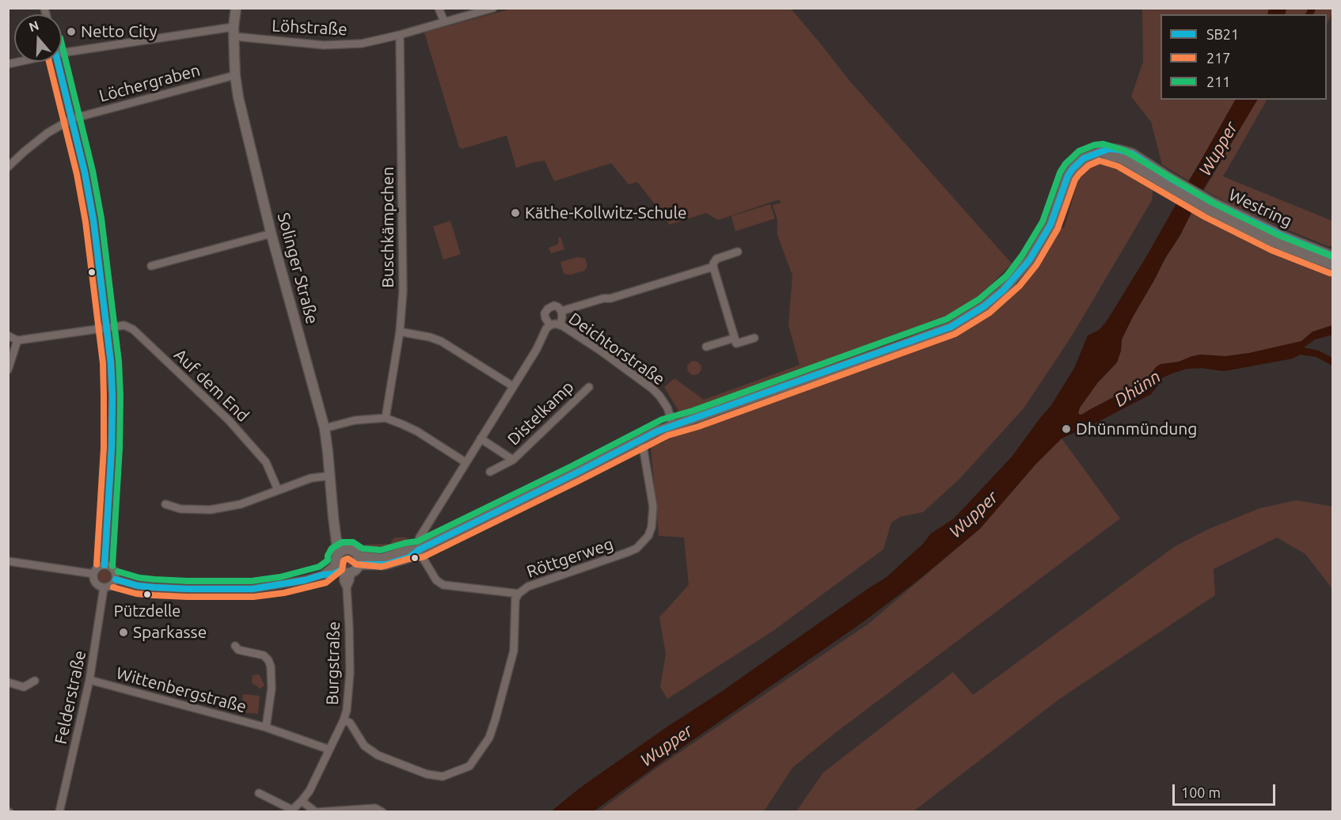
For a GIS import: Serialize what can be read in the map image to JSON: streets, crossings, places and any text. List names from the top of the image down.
{
  "streets": {
    "main road": ["Westring", "Solinger Straße"],
    "street": [
      "Löhstraße",
      "Löchergraben",
      "Buschkämpchen",
      "Deichtorstraße",
      "Auf dem End",
      "Distelkamp",
      "Röttgerweg",
      "Burgstraße",
      "Wittenbergstraße",
      "Felderstraße"
    ]
  },
  "crossings": [
    ["Löhstraße", "Buschkämpchen"],
    ["Löhstraße", "Solinger Straße"],
    ["Löchergraben", "Solinger Straße"],
    ["Westring", "Solinger Straße"],
    ["Westring", "Deichtorstraße"],
    ["Westring", "Röttgerweg"],
    ["Westring", "Burgstraße"],
    ["Solinger Straße", "Burgstraße"],
    ["Burgstraße", "Wittenbergstraße"],
    ["Wittenbergstraße", "Felderstraße"]
  ],
  "water": ["Wupper", "Dhünn"],
  "places": [
    "Netto City",
    "Käthe-Kollwitz-Schule",
    "Dhünnmündung",
    "Pützdelle",
    "Sparkasse"
  ],
  "lines": ["transit line 211", "transit line SB21", "transit line 217"],
  "legend": ["SB21", "217", "211"],
  "scale_bar": "100 m",
  "north": "top"
}
